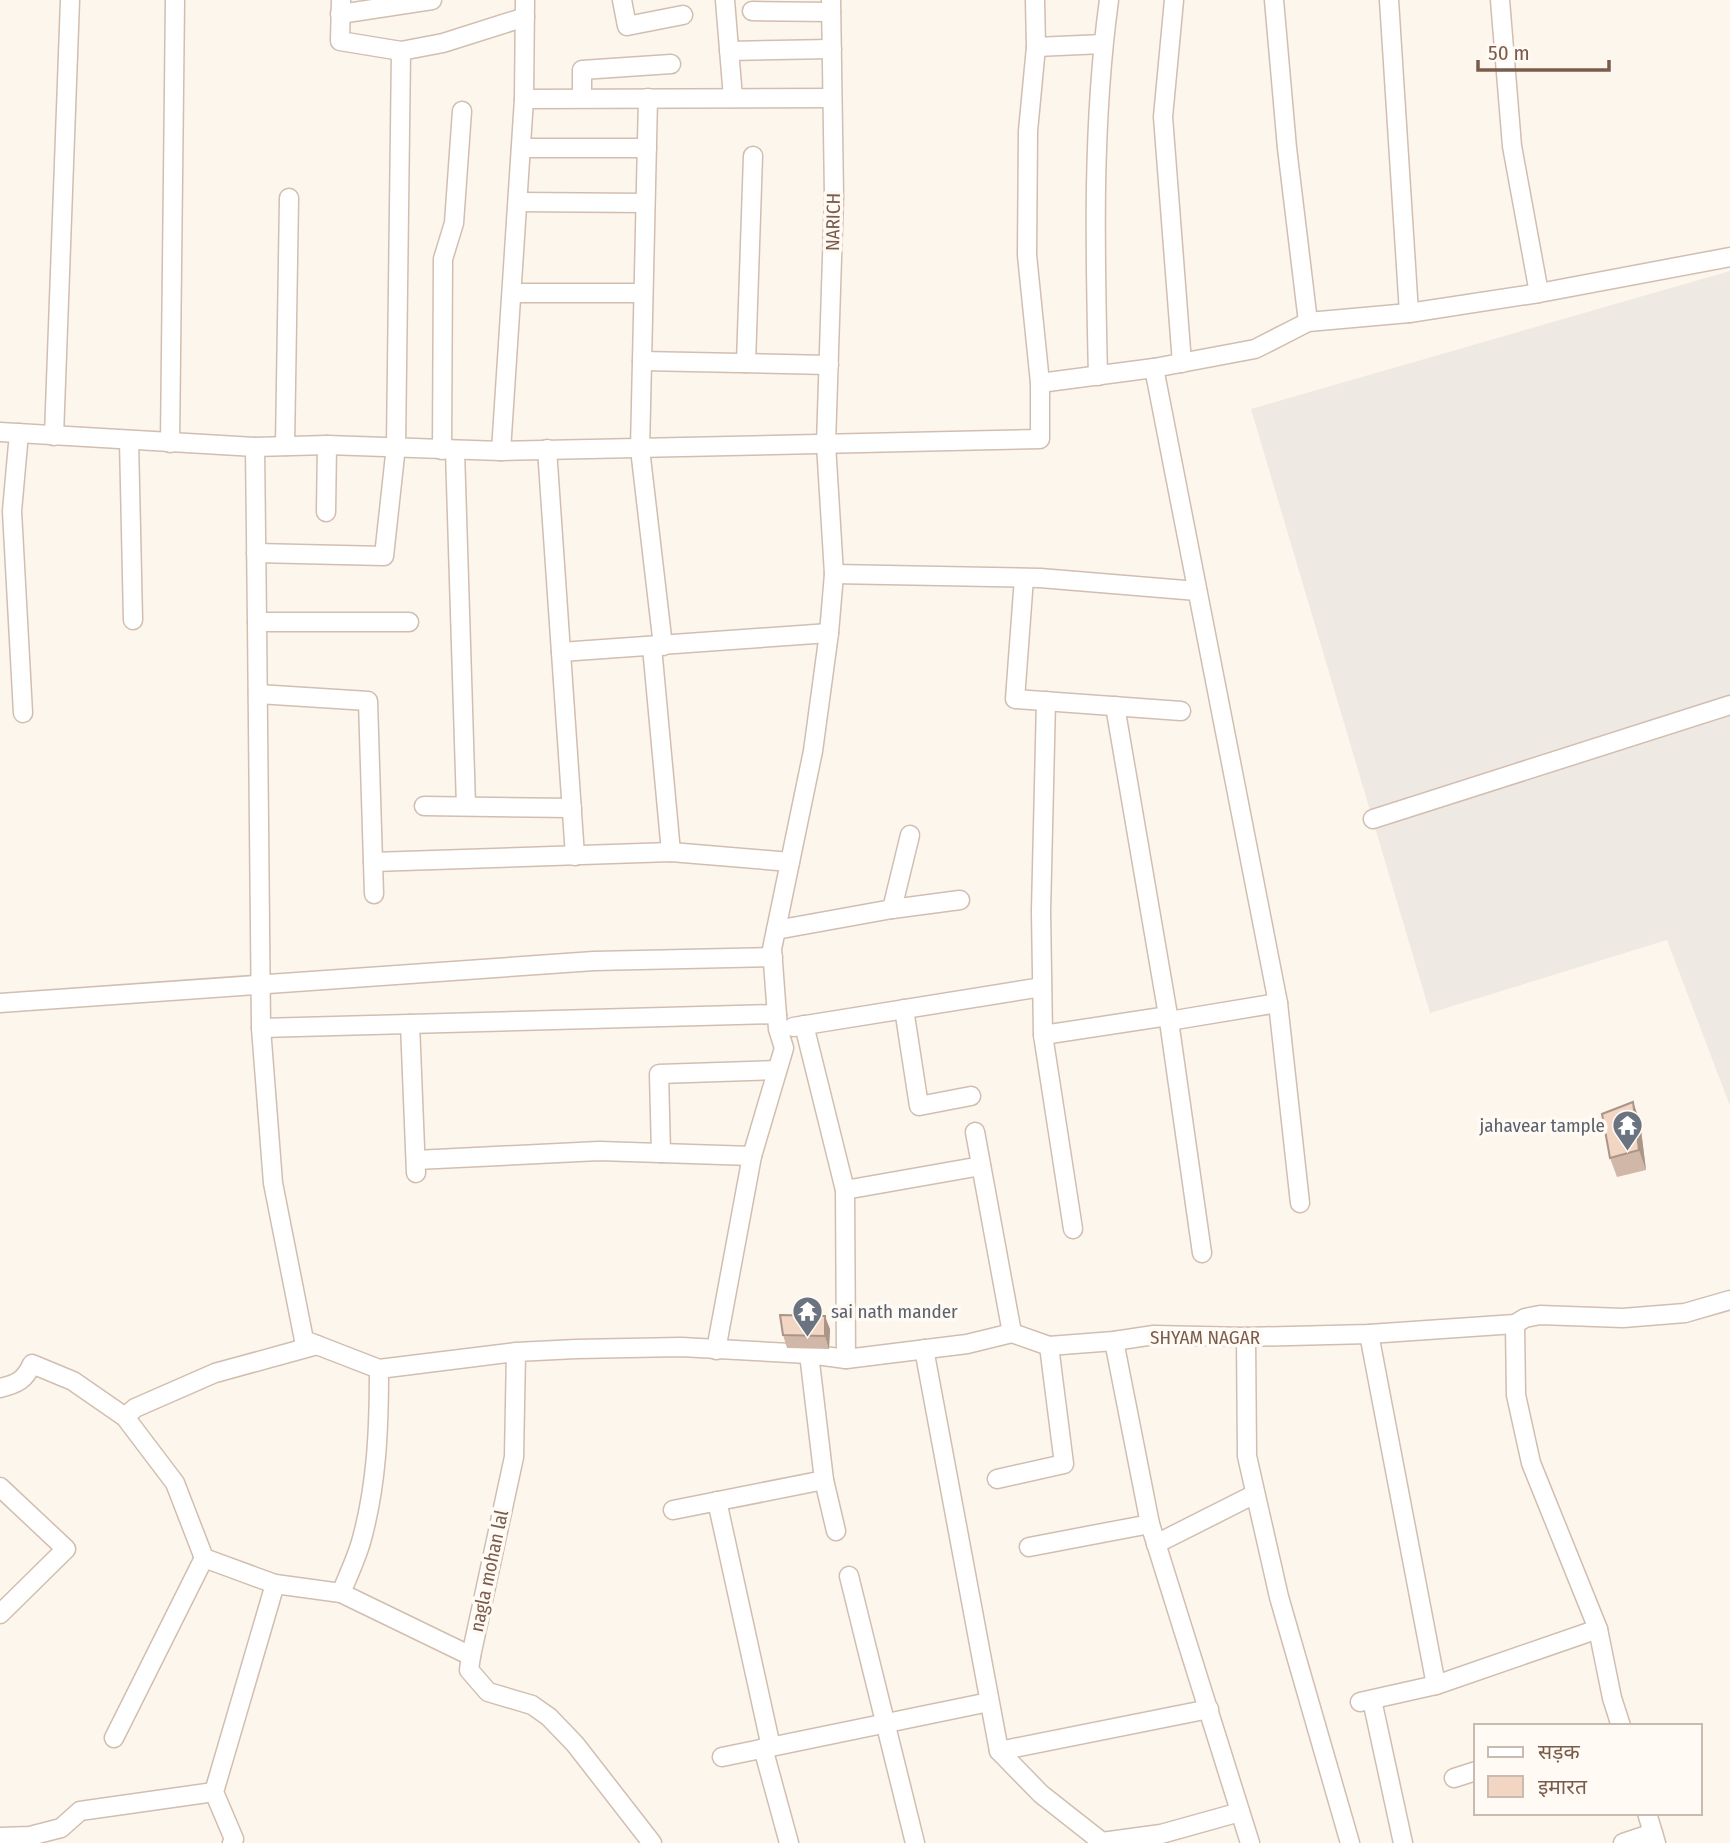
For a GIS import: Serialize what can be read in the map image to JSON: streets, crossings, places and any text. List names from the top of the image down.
{
  "streets": {
    "street": ["NARICH", "SHYAM NAGAR", "nagla mohan lal"]
  },
  "places": {
    "temple": ["jahavear tample", "sai nath mander"]
  },
  "legend": ["सड़क", "इमारत"],
  "scale_bar": "50 m"
}
